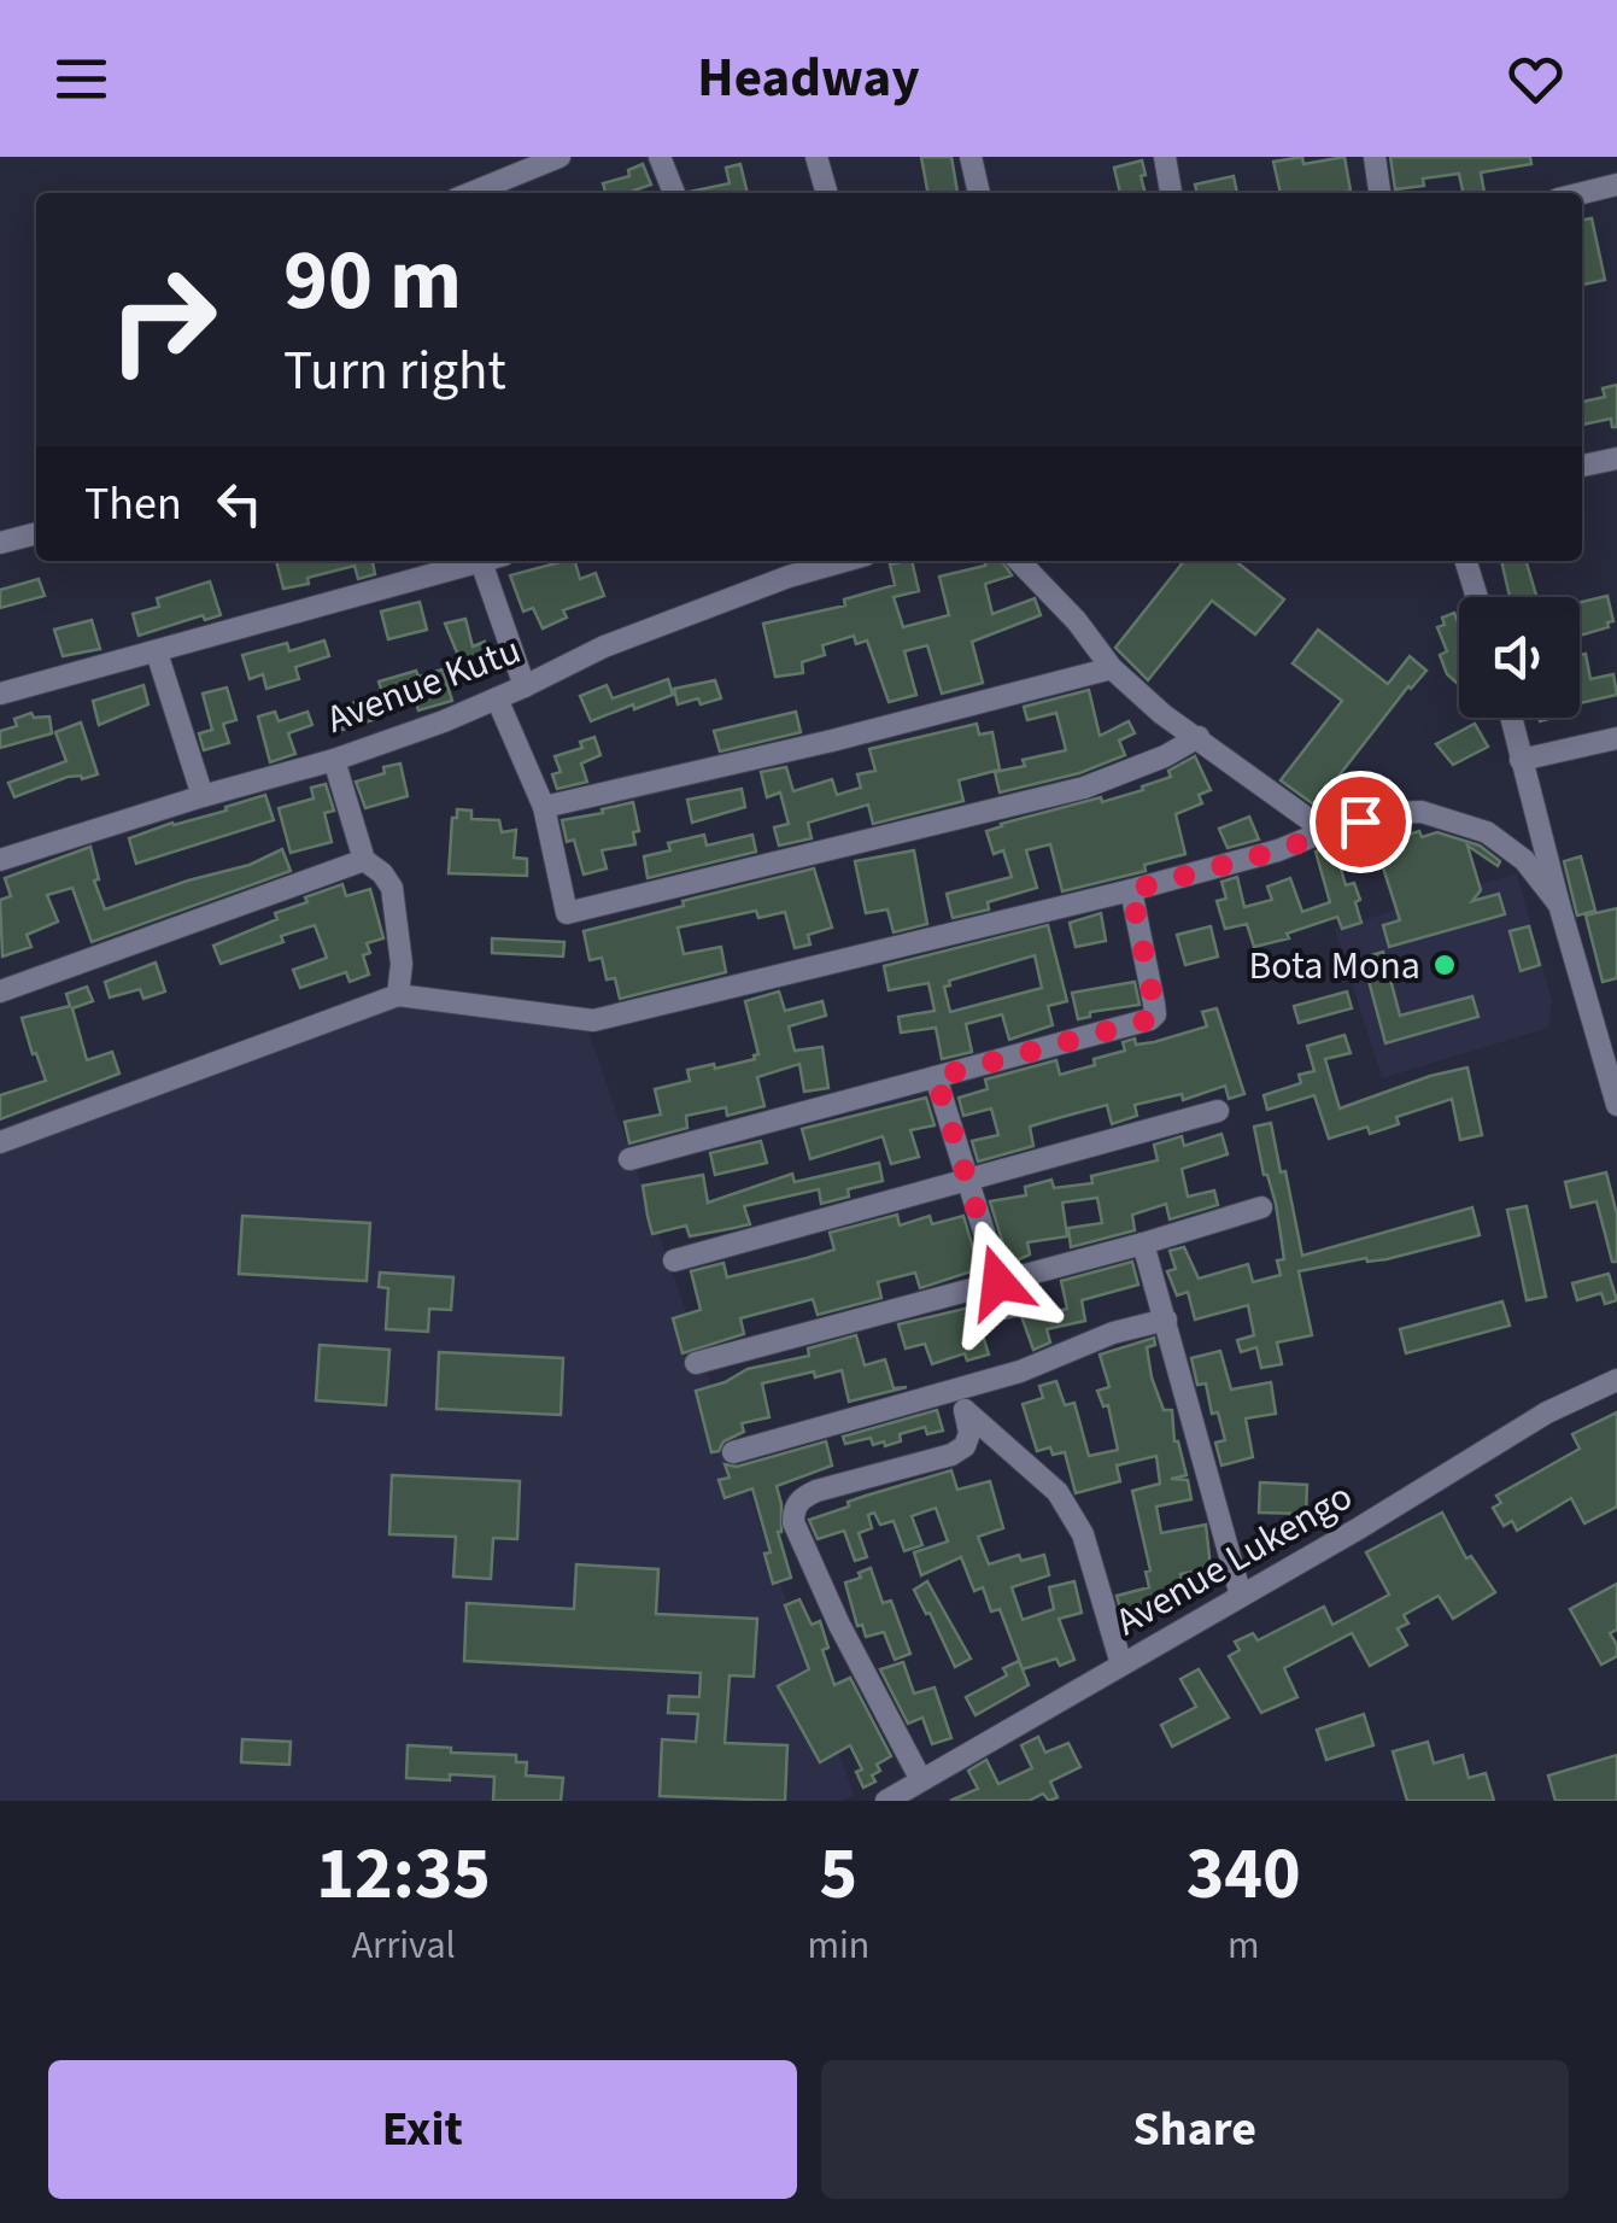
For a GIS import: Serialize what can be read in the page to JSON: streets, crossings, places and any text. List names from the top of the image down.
{
  "streets": {
    "street": ["Avenue Kutu", "Avenue Lukengo"]
  },
  "places": ["Bota Mona"],
  "page": {
    "header": "Headway",
    "turn": ["90 m", "Turn right"],
    "then": "Then",
    "eta": [
      "12:35",
      "Arrival",
      "5",
      "min",
      "340",
      "m"
    ],
    "buttons": ["Exit", "Share"]
  }
}
